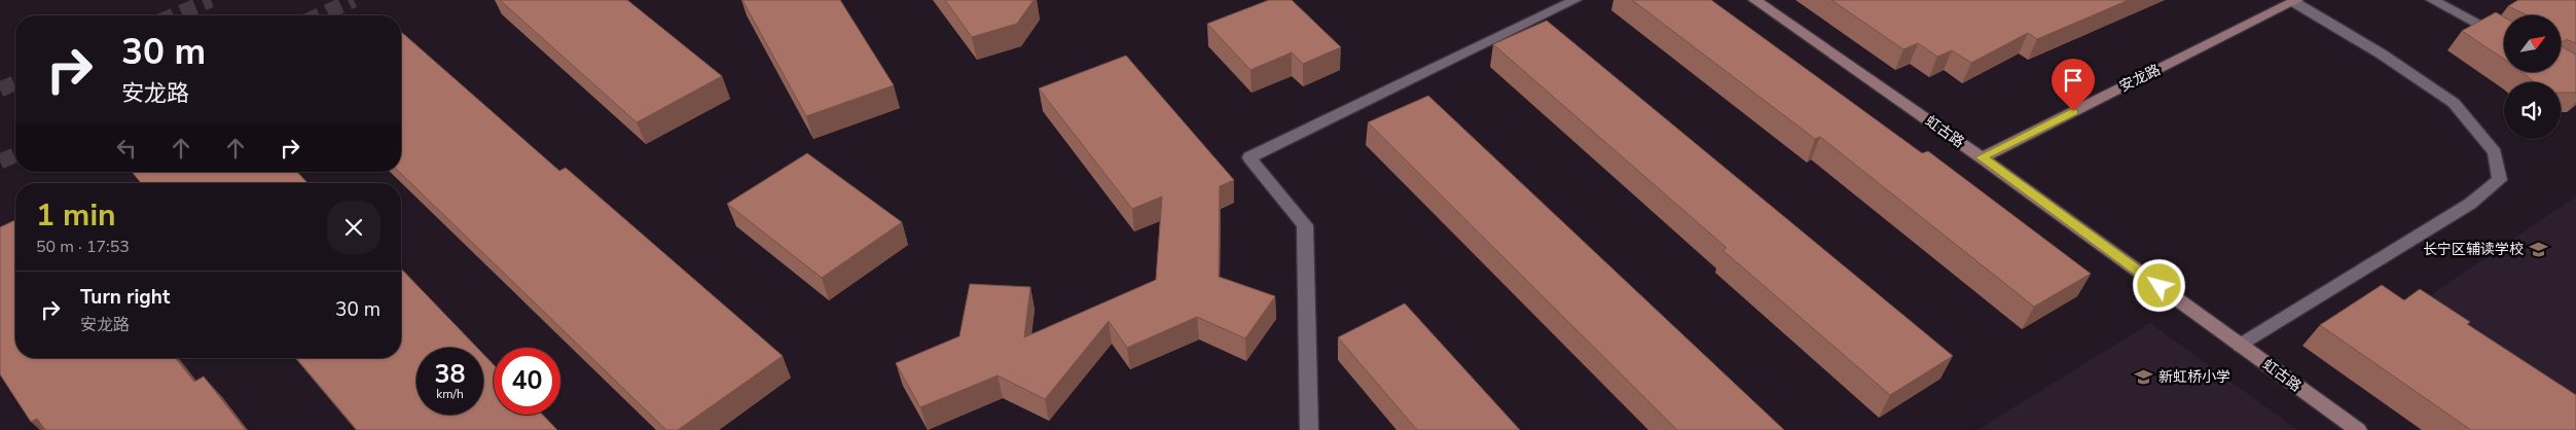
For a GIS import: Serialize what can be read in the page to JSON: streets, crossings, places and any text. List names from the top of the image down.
{
  "streets": {
    "street": ["安龙路", "虹古路"]
  },
  "crossings": [
    ["安龙路", "虹古路"]
  ],
  "places": {
    "school or university": ["长宁区辅读学校", "新虹桥小学"]
  },
  "north": "top right",
  "page": {
    "turn": ["30 m", "安龙路"],
    "heading": ["1 min", "50 m · 17:53"],
    "list": [
      {
        "name": "Turn right",
        "note": "安龙路",
        "value": "30 m"
      }
    ],
    "speed": "38 km/h",
    "limit": "40"
  }
}
